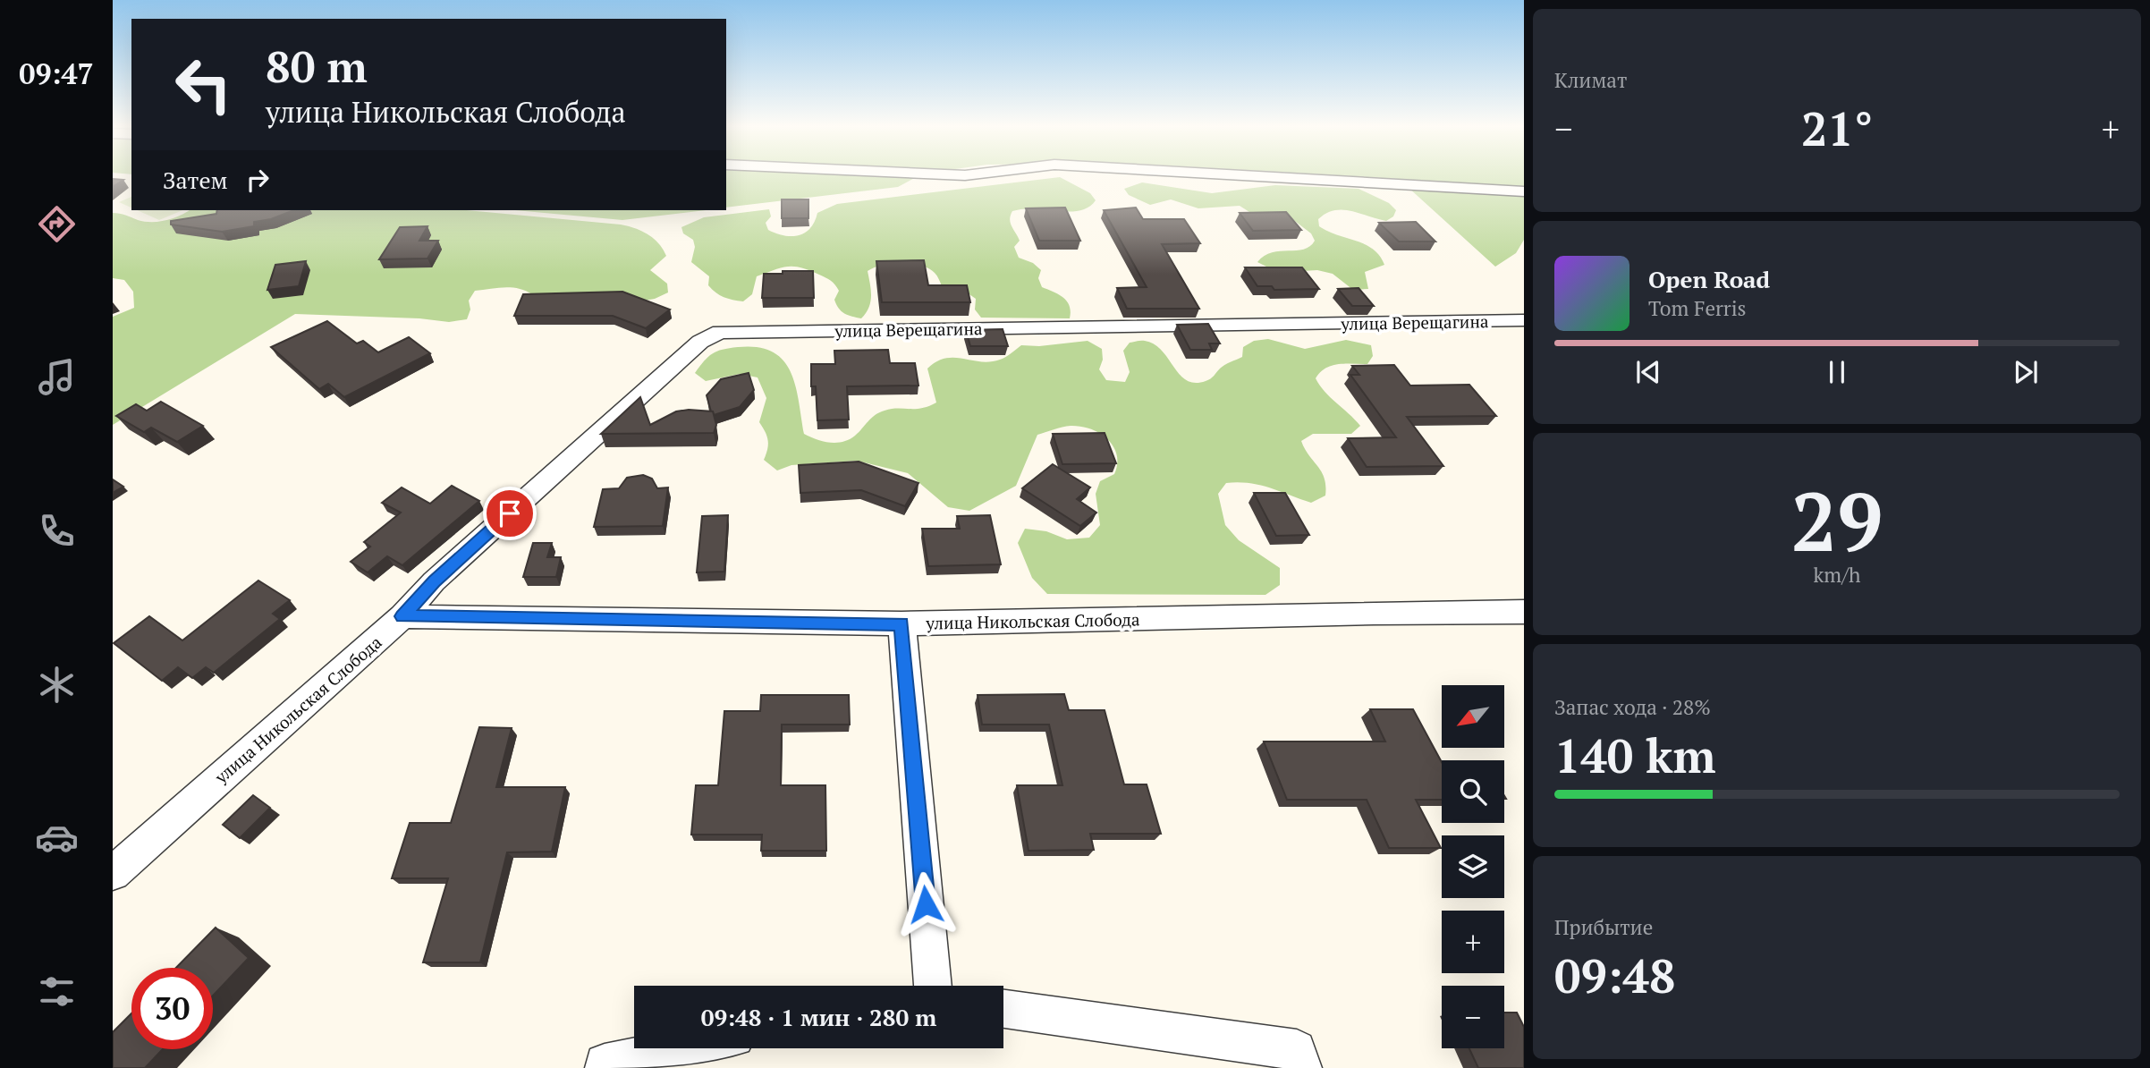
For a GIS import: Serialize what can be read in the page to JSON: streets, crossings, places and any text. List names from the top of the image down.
{
  "streets": {
    "street": ["улица Верещагина", "улица Никольская Слобода"]
  },
  "crossings": [
    ["улица Верещагина", "улица Никольская Слобода"]
  ],
  "north": "bottom left",
  "page": {
    "tabs": "09:47",
    "tile": [
      "Климат",
      ["29", "km/h"],
      ["Запас хода · 28%", "140 km"],
      ["Прибытие", "09:48"]
    ],
    "turn": ["80 m", "улица Никольская Слобода"],
    "heat": ["−", "21°", "+"],
    "then": "Затем",
    "song": ["Open Road", "Tom Ferris"],
    "map_buttons": ["+", "−"],
    "limit": "30",
    "trip": "09:48 · 1 мин · 280 m"
  }
}
